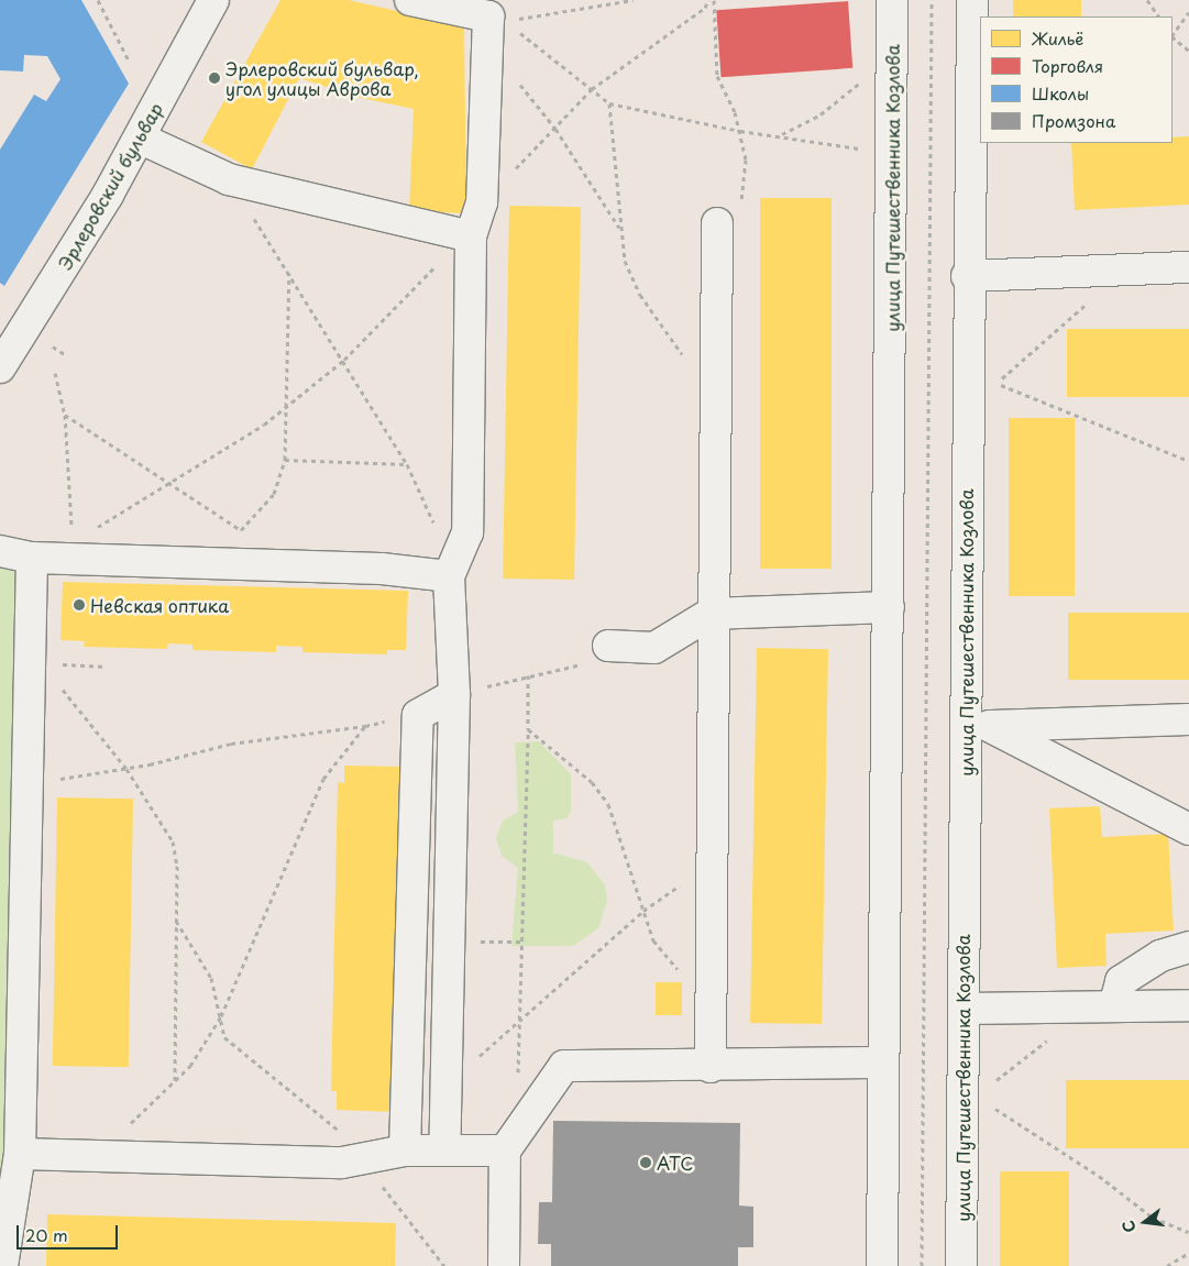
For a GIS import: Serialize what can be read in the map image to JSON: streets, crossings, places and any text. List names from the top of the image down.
{
  "streets": {
    "street": ["Эрлеровский бульвар", "улица Путешественника Козлова"]
  },
  "places": ["Эрлеровский бульвар, угол улицы Аврова", "Невская оптика", "АТС"],
  "legend": [
    "Жильё",
    "Торговля",
    "Школы",
    "Промзона"
  ],
  "scale_bar": "20 m",
  "north": "left"
}
